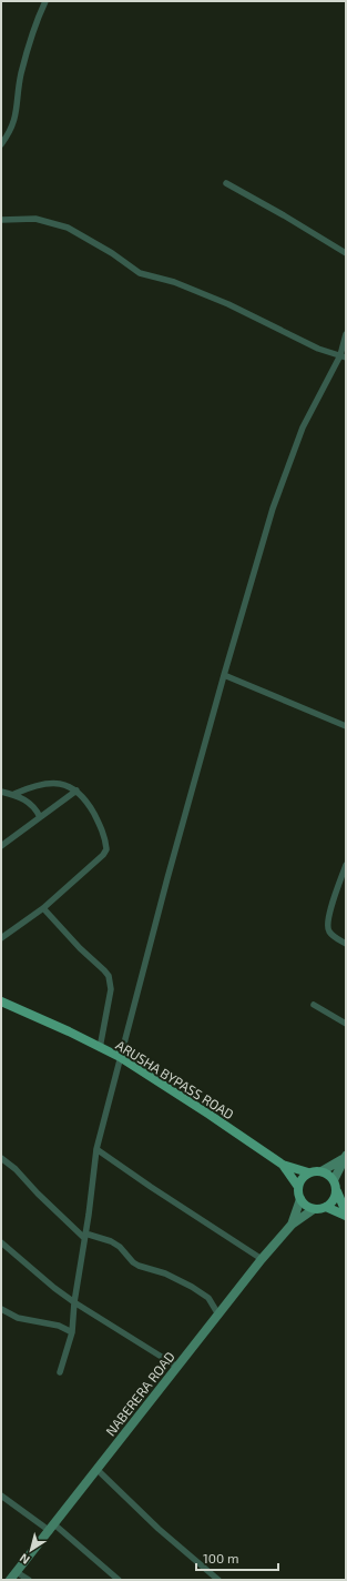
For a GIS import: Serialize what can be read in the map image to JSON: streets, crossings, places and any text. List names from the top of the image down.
{
  "streets": {
    "main road": ["ARUSHA BYPASS ROAD"],
    "street": ["NABERERA ROAD"]
  },
  "crossings": [
    ["ARUSHA BYPASS ROAD", "NABERERA ROAD"]
  ],
  "scale_bar": "100 m",
  "north": "bottom left"
}
